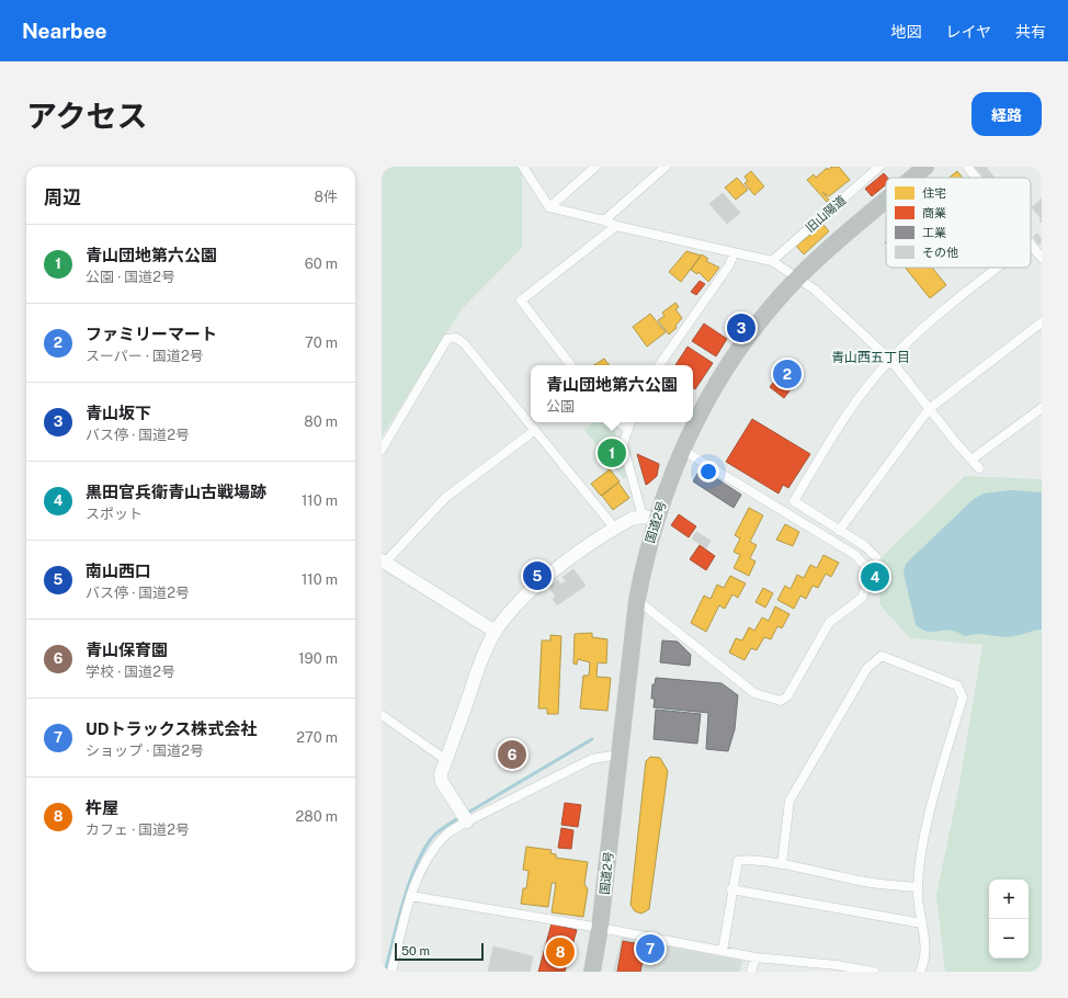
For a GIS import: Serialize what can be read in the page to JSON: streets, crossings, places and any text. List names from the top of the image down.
{
  "streets": {
    "highway": ["国道2号"],
    "street": ["旧山陽道"]
  },
  "districts": ["青山西五丁目"],
  "legend": [
    "住宅",
    "商業",
    "工業",
    "その他"
  ],
  "scale_bar": "50 m",
  "page": {
    "header": "Nearbee",
    "nav": ["地図", "レイヤ", "共有"],
    "title": "アクセス",
    "buttons": "経路",
    "heading": ["周辺", "8件"],
    "list": [
      {
        "mark": "1",
        "name": "青山団地第六公園",
        "note": "公園 · 国道2号",
        "value": "60 m"
      },
      {
        "mark": "2",
        "name": "ファミリーマート",
        "note": "スーパー · 国道2号",
        "value": "70 m"
      },
      {
        "mark": "3",
        "name": "青山坂下",
        "note": "バス停 · 国道2号",
        "value": "80 m"
      },
      {
        "mark": "4",
        "name": "黒田官兵衛青山古戦場跡",
        "note": "スポット",
        "value": "110 m"
      },
      {
        "mark": "5",
        "name": "南山西口",
        "note": "バス停 · 国道2号",
        "value": "110 m"
      },
      {
        "mark": "6",
        "name": "青山保育園",
        "note": "学校 · 国道2号",
        "value": "190 m"
      },
      {
        "mark": "7",
        "name": "UDトラックス株式会社",
        "note": "ショップ · 国道2号",
        "value": "270 m"
      },
      {
        "mark": "8",
        "name": "杵屋",
        "note": "カフェ · 国道2号",
        "value": "280 m"
      }
    ],
    "pins": [
      "3",
      "2",
      "1",
      "5",
      "4",
      "6",
      "7",
      "8"
    ],
    "popup": ["青山団地第六公園", "公園"],
    "map_buttons": ["+", "−"],
    "scale": "50 m"
  }
}
